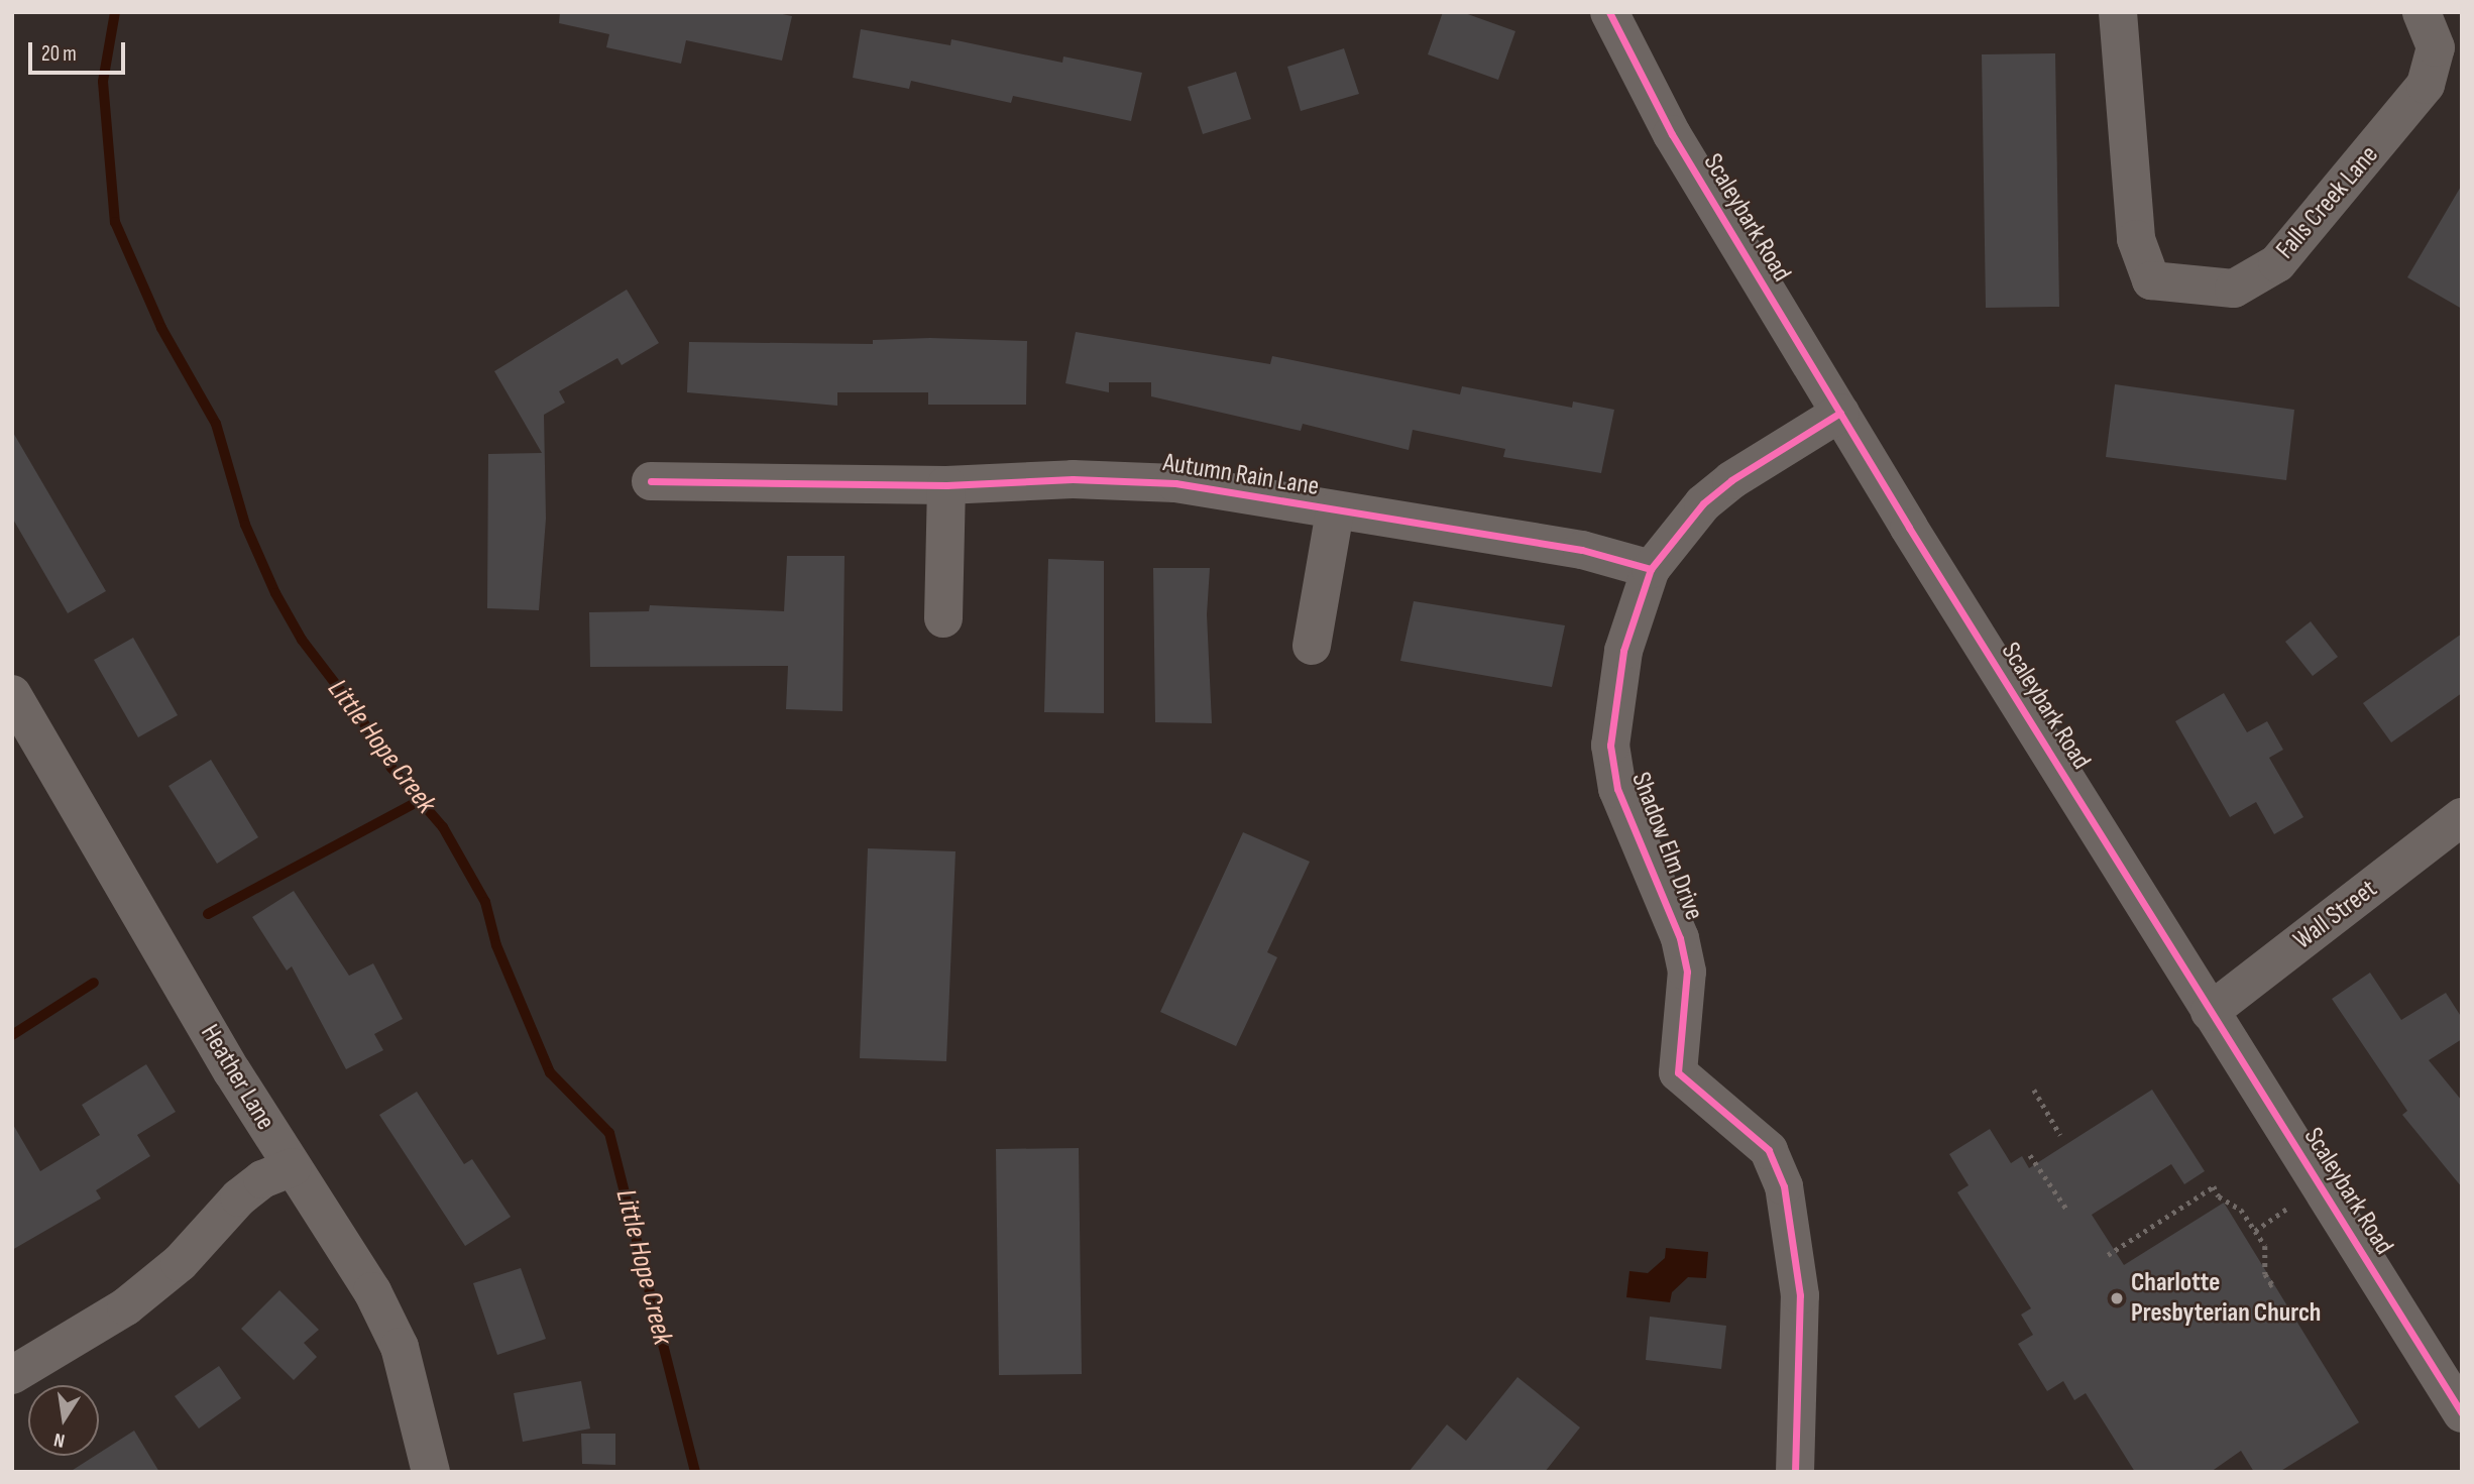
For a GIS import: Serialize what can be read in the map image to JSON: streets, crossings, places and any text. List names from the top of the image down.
{
  "streets": {
    "street": [
      "Falls Creek Lane",
      "Scaleybark Road",
      "Autumn Rain Lane",
      "Shadow Elm Drive",
      "Wall Street",
      "Heather Lane"
    ]
  },
  "crossings": [
    ["Scaleybark Road", "Shadow Elm Drive"],
    ["Scaleybark Road", "Wall Street"],
    ["Autumn Rain Lane", "Shadow Elm Drive"]
  ],
  "water": ["Little Hope Creek"],
  "places": ["Charlotte Presbyterian Church"],
  "scale_bar": "20 m",
  "north": "bottom"
}
